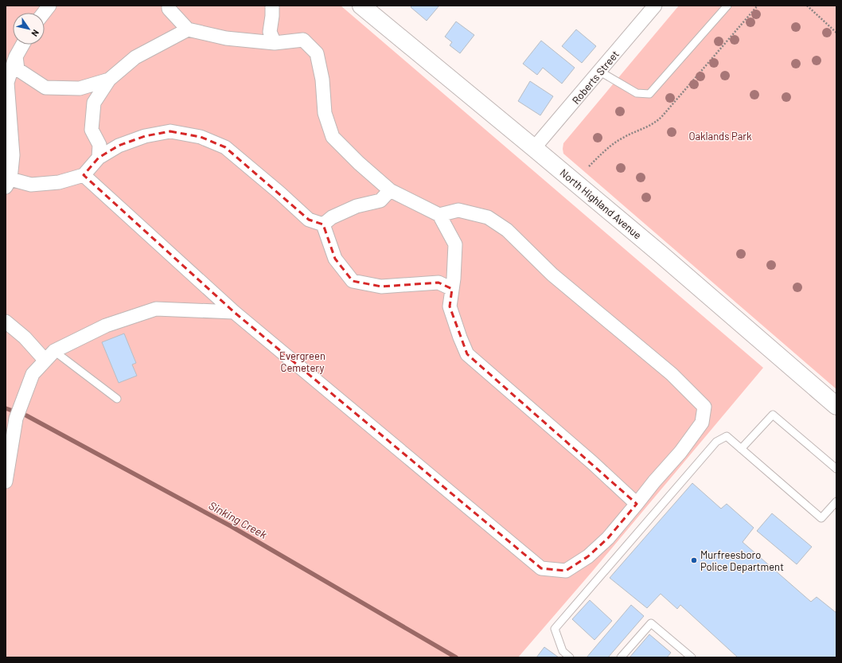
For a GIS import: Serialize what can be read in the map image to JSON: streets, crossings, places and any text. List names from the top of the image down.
{
  "streets": {
    "street": ["Roberts Street", "North Highland Avenue"]
  },
  "crossings": [
    ["Roberts Street", "North Highland Avenue"]
  ],
  "water": ["Sinking Creek"],
  "parks": ["Oaklands Park", "Evergreen Cemetery"],
  "places": ["Murfreesboro Police Department"],
  "north": "bottom right"
}
